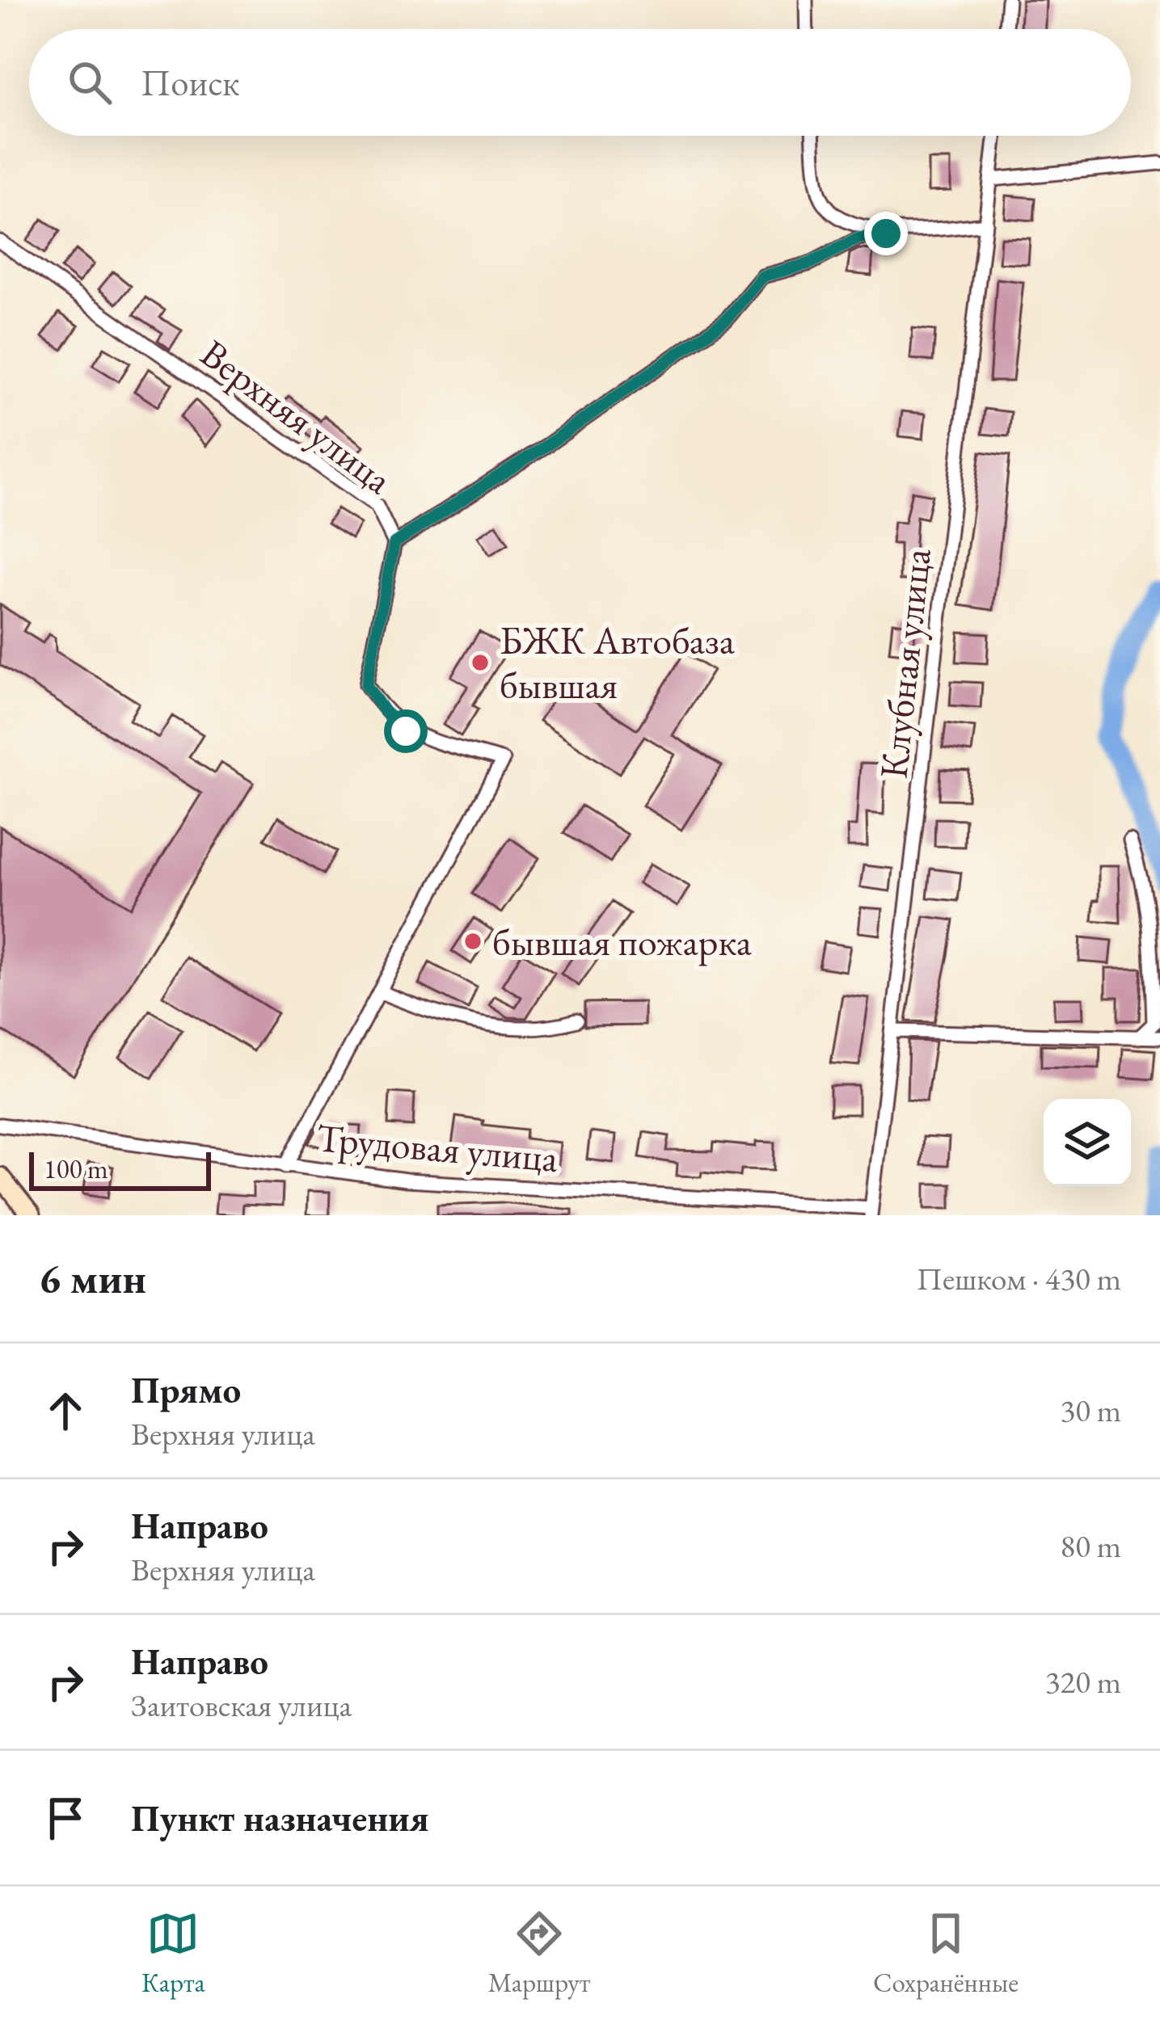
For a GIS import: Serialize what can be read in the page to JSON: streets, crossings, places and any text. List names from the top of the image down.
{
  "streets": {
    "street": ["Верхняя улица", "Клубная улица", "Трудовая улица"]
  },
  "crossings": [
    ["Верхняя улица", "Трудовая улица"],
    ["Клубная улица", "Трудовая улица"]
  ],
  "places": ["БЖК Автобаза бывшая", "бывшая пожарка"],
  "scale_bar": "100 m",
  "page": {
    "search": "Поиск",
    "scale": "100 m",
    "heading": ["6 мин", "Пешком · 430 m"],
    "list": [
      ["Прямо", "Верхняя улица", "30 m"],
      ["Направо", "Верхняя улица", "80 m"],
      ["Направо", "Заитовская улица", "320 m"],
      "Пункт назначения"
    ],
    "nav": ["Карта", "Маршрут", "Сохранённые"]
  }
}
